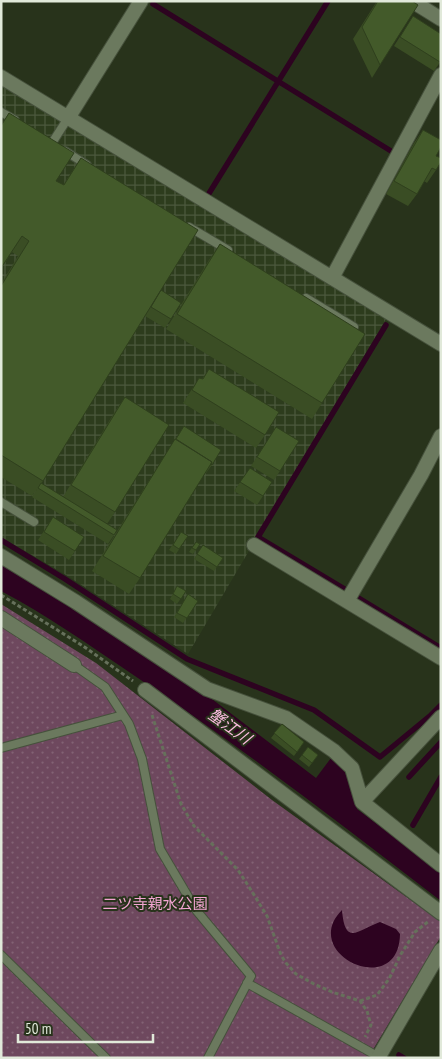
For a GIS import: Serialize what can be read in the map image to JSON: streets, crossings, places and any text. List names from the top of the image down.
{
  "water": ["蟹江川"],
  "parks": ["二ツ寺親水公園"],
  "scale_bar": "50 m"
}
